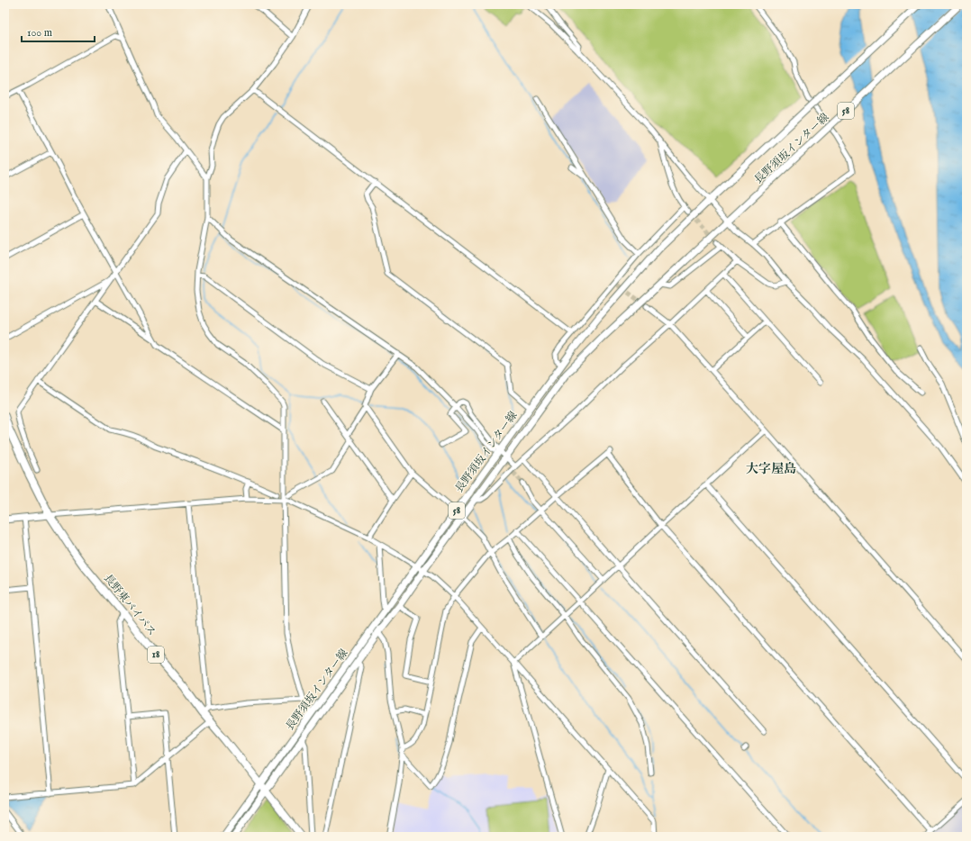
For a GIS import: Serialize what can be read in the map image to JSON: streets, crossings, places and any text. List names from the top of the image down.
{
  "streets": {
    "highway": ["長野東バイパス", "18"],
    "main road": ["58", "長野須坂インター線"]
  },
  "crossings": [
    ["長野須坂インター線", "長野東バイパス"]
  ],
  "districts": ["大字屋島"],
  "scale_bar": "100 m"
}
